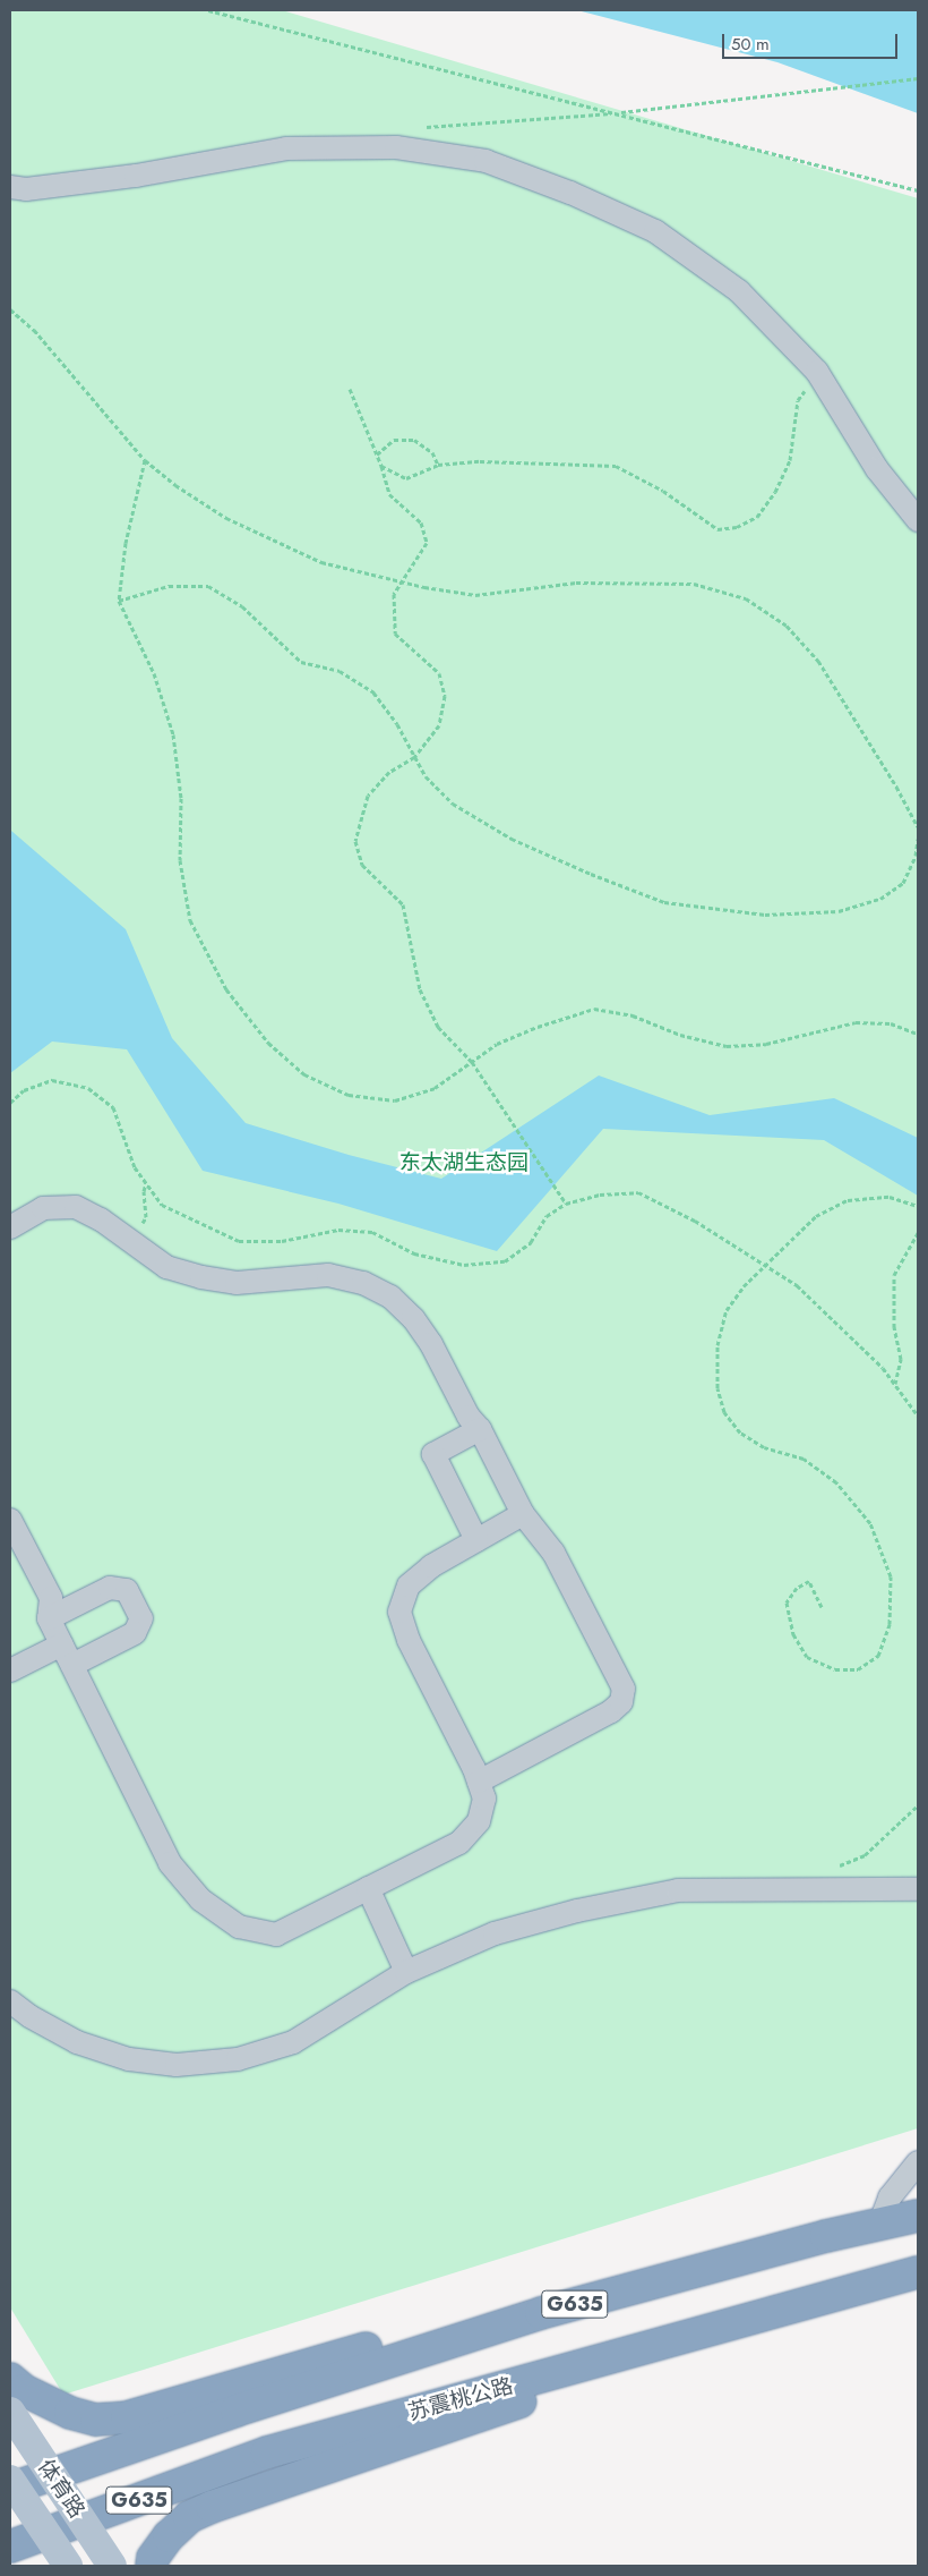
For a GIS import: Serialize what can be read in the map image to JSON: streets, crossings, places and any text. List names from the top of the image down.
{
  "streets": {
    "highway": ["G635", "苏震桃公路"],
    "main road": ["体育路"]
  },
  "parks": ["东太湖生态园"],
  "scale_bar": "50 m"
}
